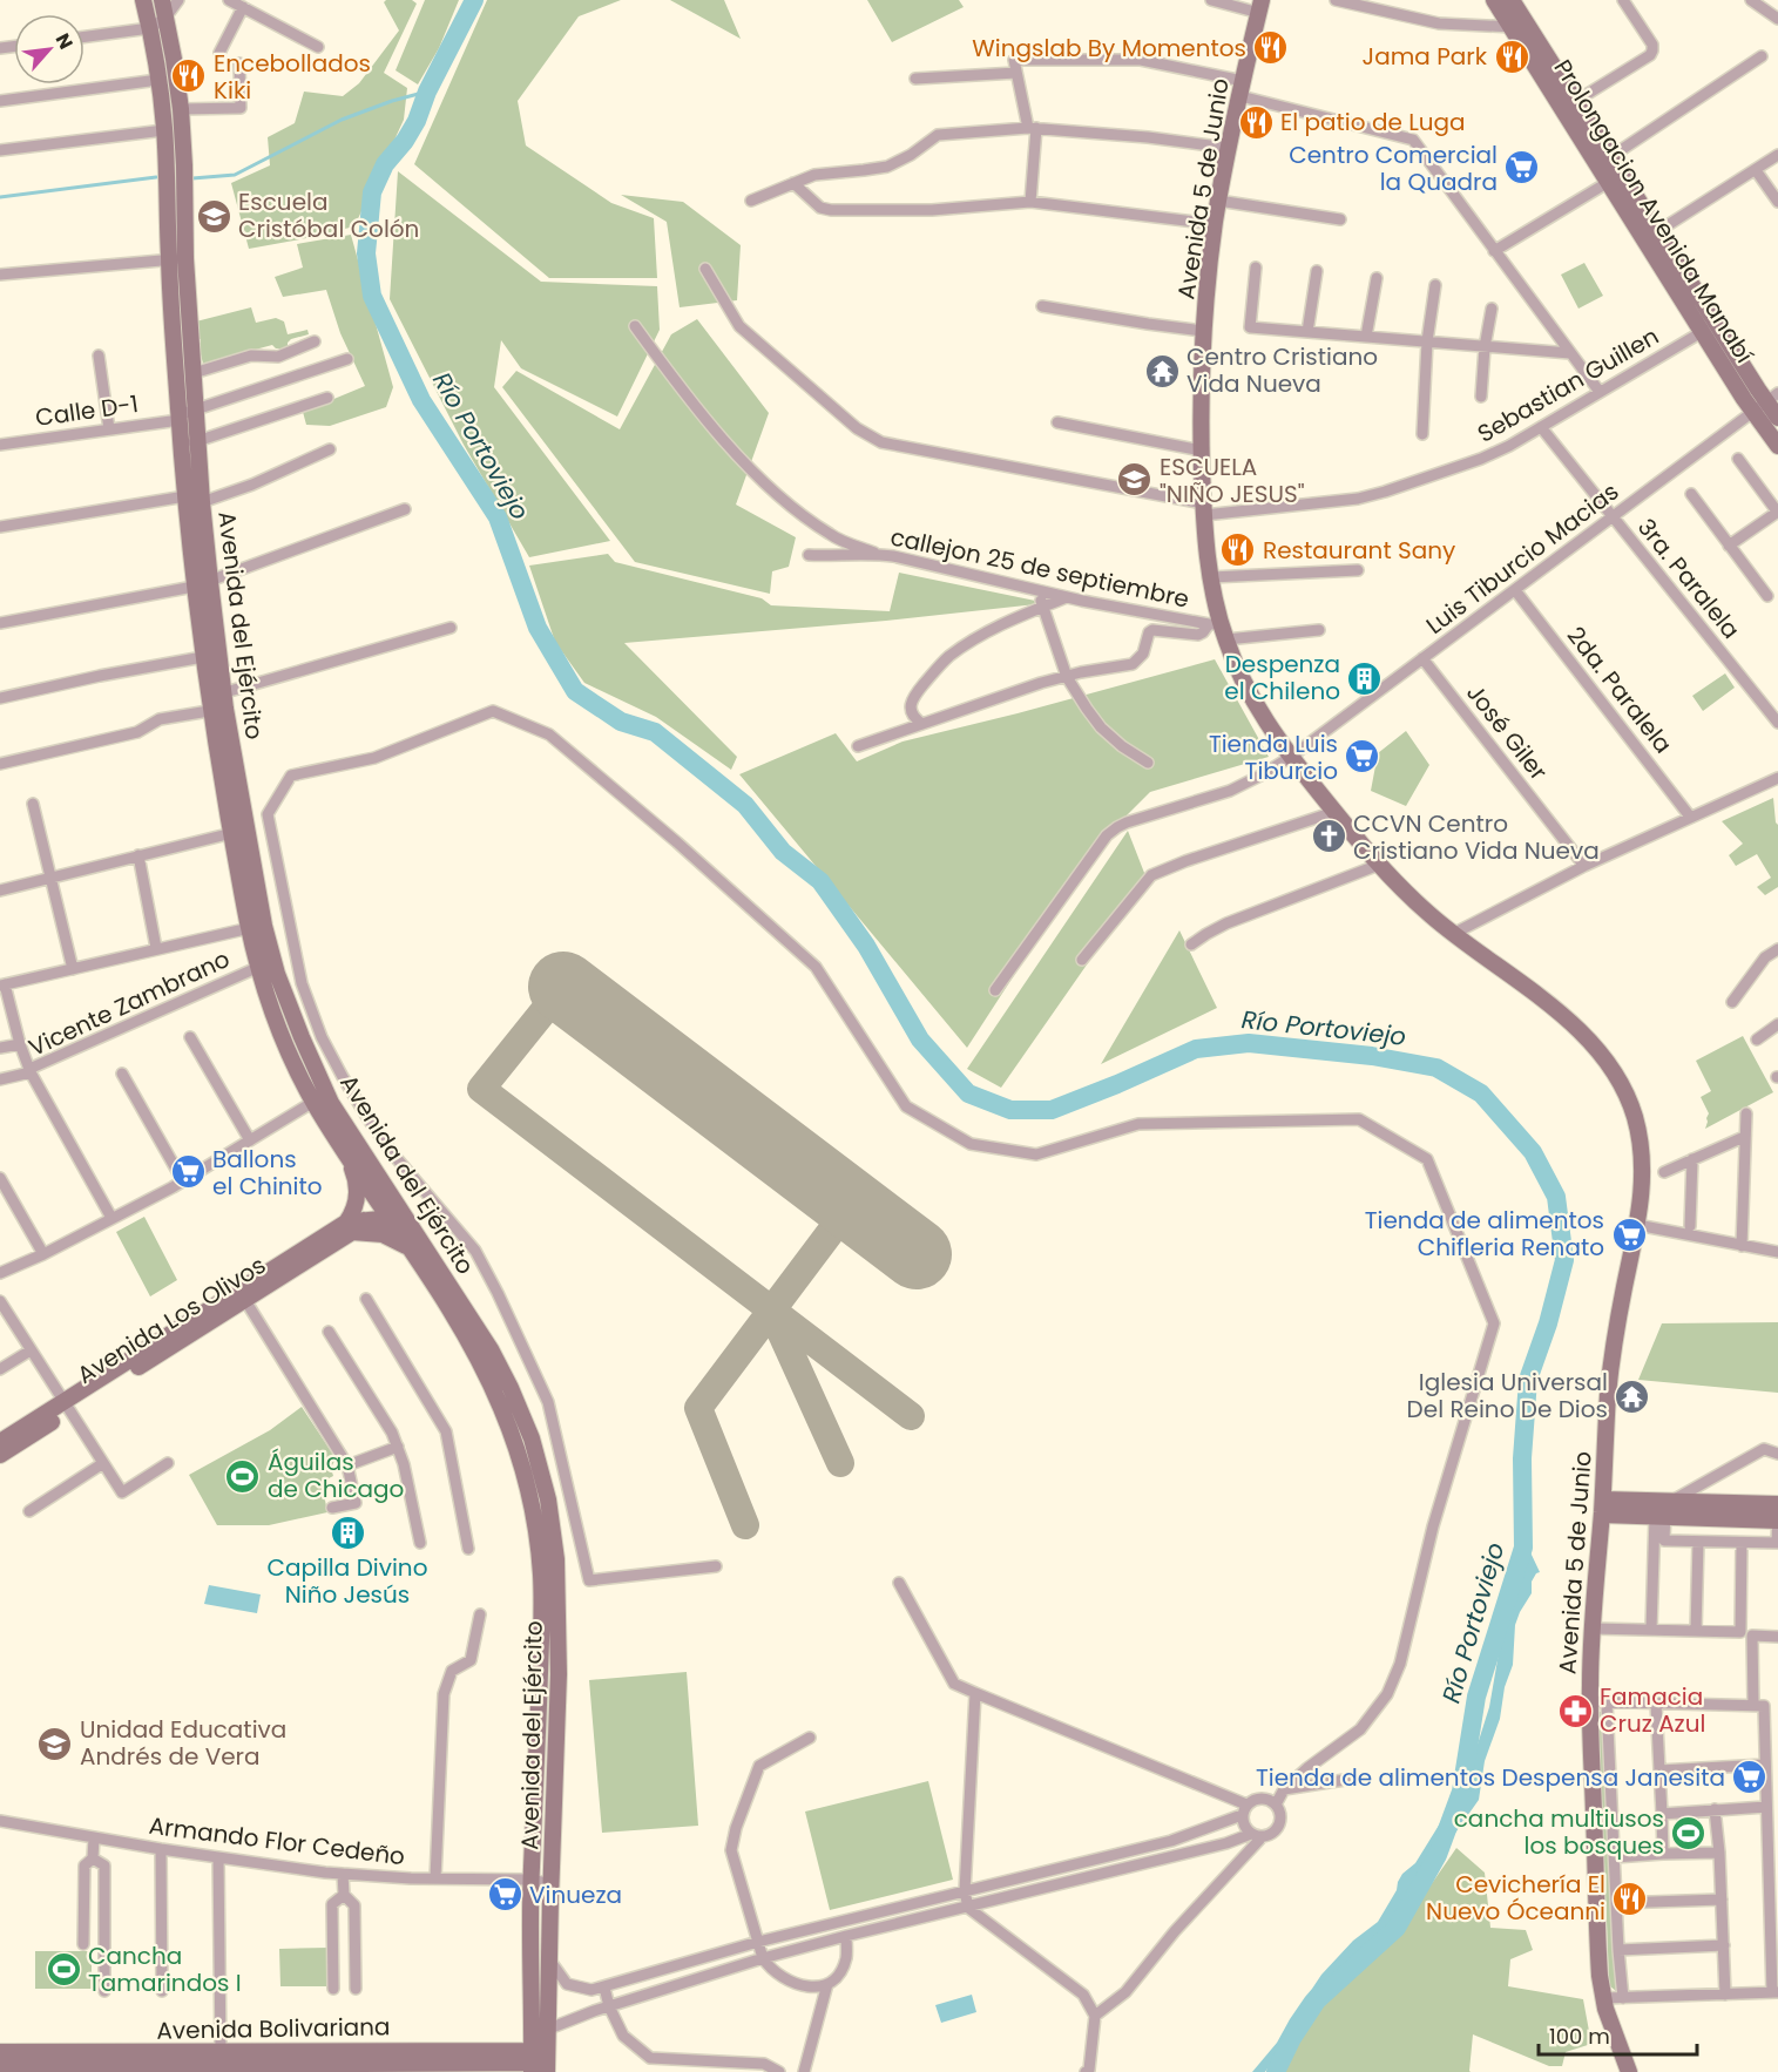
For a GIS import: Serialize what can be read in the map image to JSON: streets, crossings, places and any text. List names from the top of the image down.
{
  "streets": {
    "main road": [
      "Avenida 5 de Junio",
      "Prolongacion Avenida Manabí",
      "Avenida del Ejército",
      "Avenida Los Olivos",
      "Avenida Bolivariana"
    ],
    "street": [
      "Sebastian Guillen",
      "Calle D-1",
      "Luis Tiburcio Macias",
      "callejon 25 de septiembre",
      "3ra. Paralela",
      "2da. Paralela",
      "José Giler",
      "Vicente Zambrano",
      "Armando Flor Cedeño"
    ]
  },
  "crossings": [
    ["Avenida 5 de Junio", "Sebastian Guillen"],
    ["Avenida 5 de Junio", "Luis Tiburcio Macias"],
    ["Avenida 5 de Junio", "callejon 25 de septiembre"],
    ["Prolongacion Avenida Manabí", "Sebastian Guillen"],
    ["Prolongacion Avenida Manabí", "Luis Tiburcio Macias"],
    ["Sebastian Guillen", "3ra. Paralela"],
    ["Calle D-1", "Avenida del Ejército"],
    ["Luis Tiburcio Macias", "3ra. Paralela"],
    ["Luis Tiburcio Macias", "2da. Paralela"],
    ["Luis Tiburcio Macias", "José Giler"],
    ["Avenida del Ejército", "Vicente Zambrano"],
    ["Avenida del Ejército", "Avenida Los Olivos"],
    ["Avenida del Ejército", "Armando Flor Cedeño"],
    ["Avenida del Ejército", "Avenida Bolivariana"]
  ],
  "water": ["Río Portoviejo"],
  "places": {
    "restaurant": [
      "Wingslab By Momentos",
      "Jama Park",
      "Encebollados Kiki",
      "El patio de Luga",
      "Restaurant Sany",
      "Cevichería El Nuevo Óceanni"
    ],
    "supermarket": [
      "Centro Comercial la Quadra",
      "Tienda Luis Tiburcio",
      "Ballons el Chinito",
      "Tienda de alimentos Chifleria Renato",
      "Tienda de alimentos Despensa Janesita",
      "Vinueza"
    ],
    "school or university": ["Escuela Cristóbal Colón", "ESCUELA \"NIÑO JESUS\"", "Unidad Educativa Andrés de Vera"],
    "temple": ["Centro Cristiano Vida Nueva", "Iglesia Universal Del Reino De Dios"],
    "building": ["Despenza el Chileno", "Capilla Divino Niño Jesús"],
    "church": ["CCVN Centro Cristiano Vida Nueva"],
    "sports": ["Águilas de Chicago", "cancha multiusos los bosques", "Cancha Tamarindos I"],
    "pharmacy": ["Famacia Cruz Azul"]
  },
  "scale_bar": "100 m",
  "north": "top right"
}
